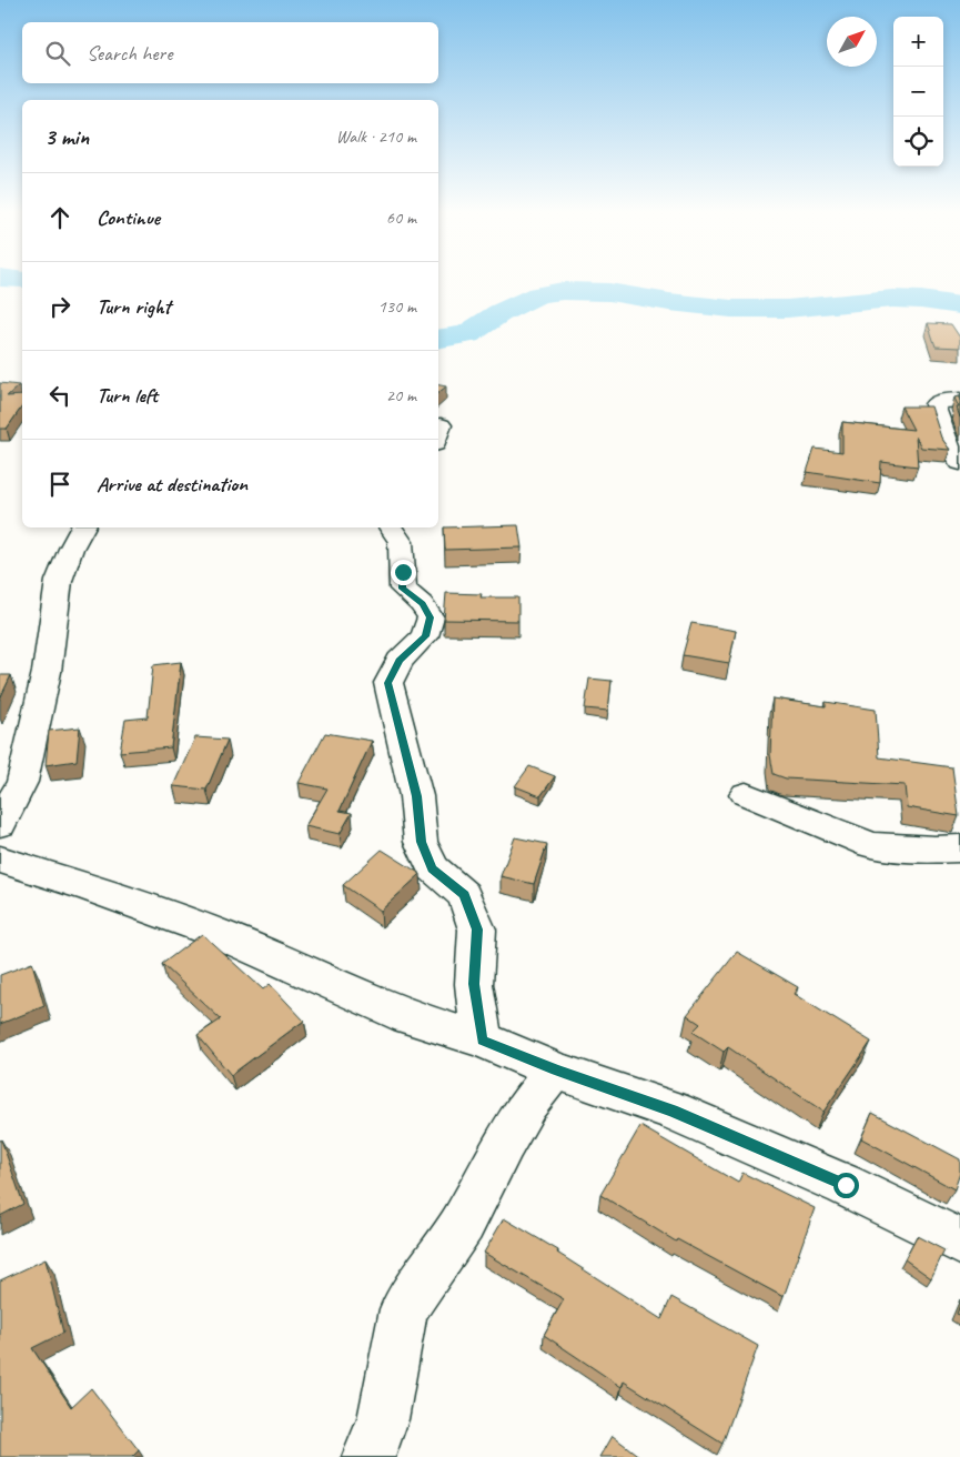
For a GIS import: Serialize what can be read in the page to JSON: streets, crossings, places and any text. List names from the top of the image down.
{
  "north": "top right",
  "page": {
    "map_buttons": ["+", "−"],
    "search": "Search here",
    "heading": ["3 min", "Walk · 210 m"],
    "list": [
      ["Continue", "60 m"],
      ["Turn right", "130 m"],
      ["Turn left", "20 m"],
      "Arrive at destination"
    ]
  }
}
